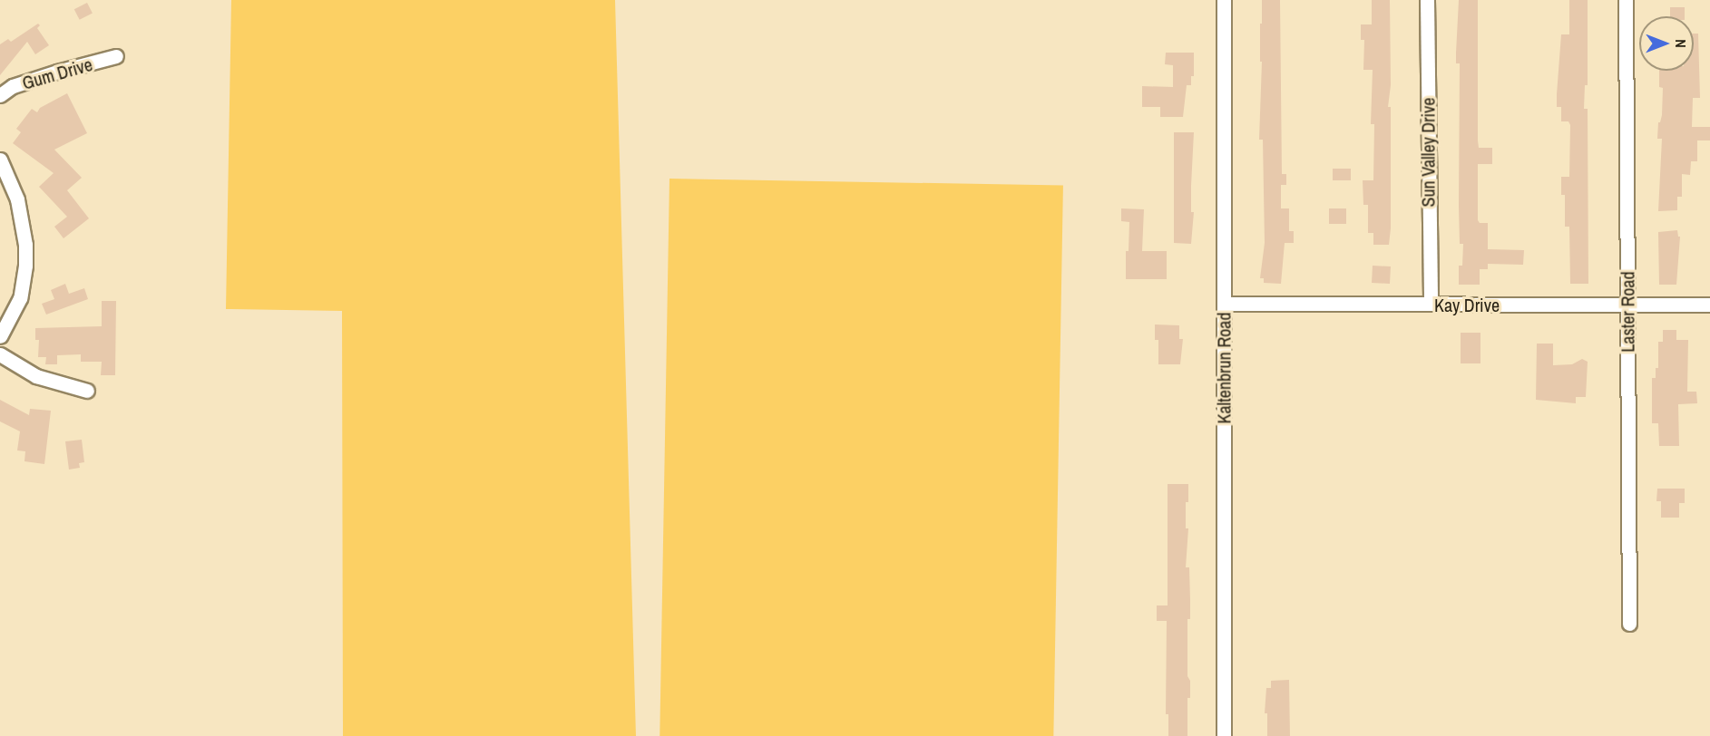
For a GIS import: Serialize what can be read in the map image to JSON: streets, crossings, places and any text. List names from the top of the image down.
{
  "streets": {
    "street": [
      "Gum Drive",
      "Sun Valley Drive",
      "Kay Drive",
      "Laster Road",
      "Kaltenbrun Road"
    ]
  },
  "crossings": [
    ["Sun Valley Drive", "Kay Drive"],
    ["Kay Drive", "Laster Road"],
    ["Kay Drive", "Kaltenbrun Road"]
  ],
  "north": "right"
}
